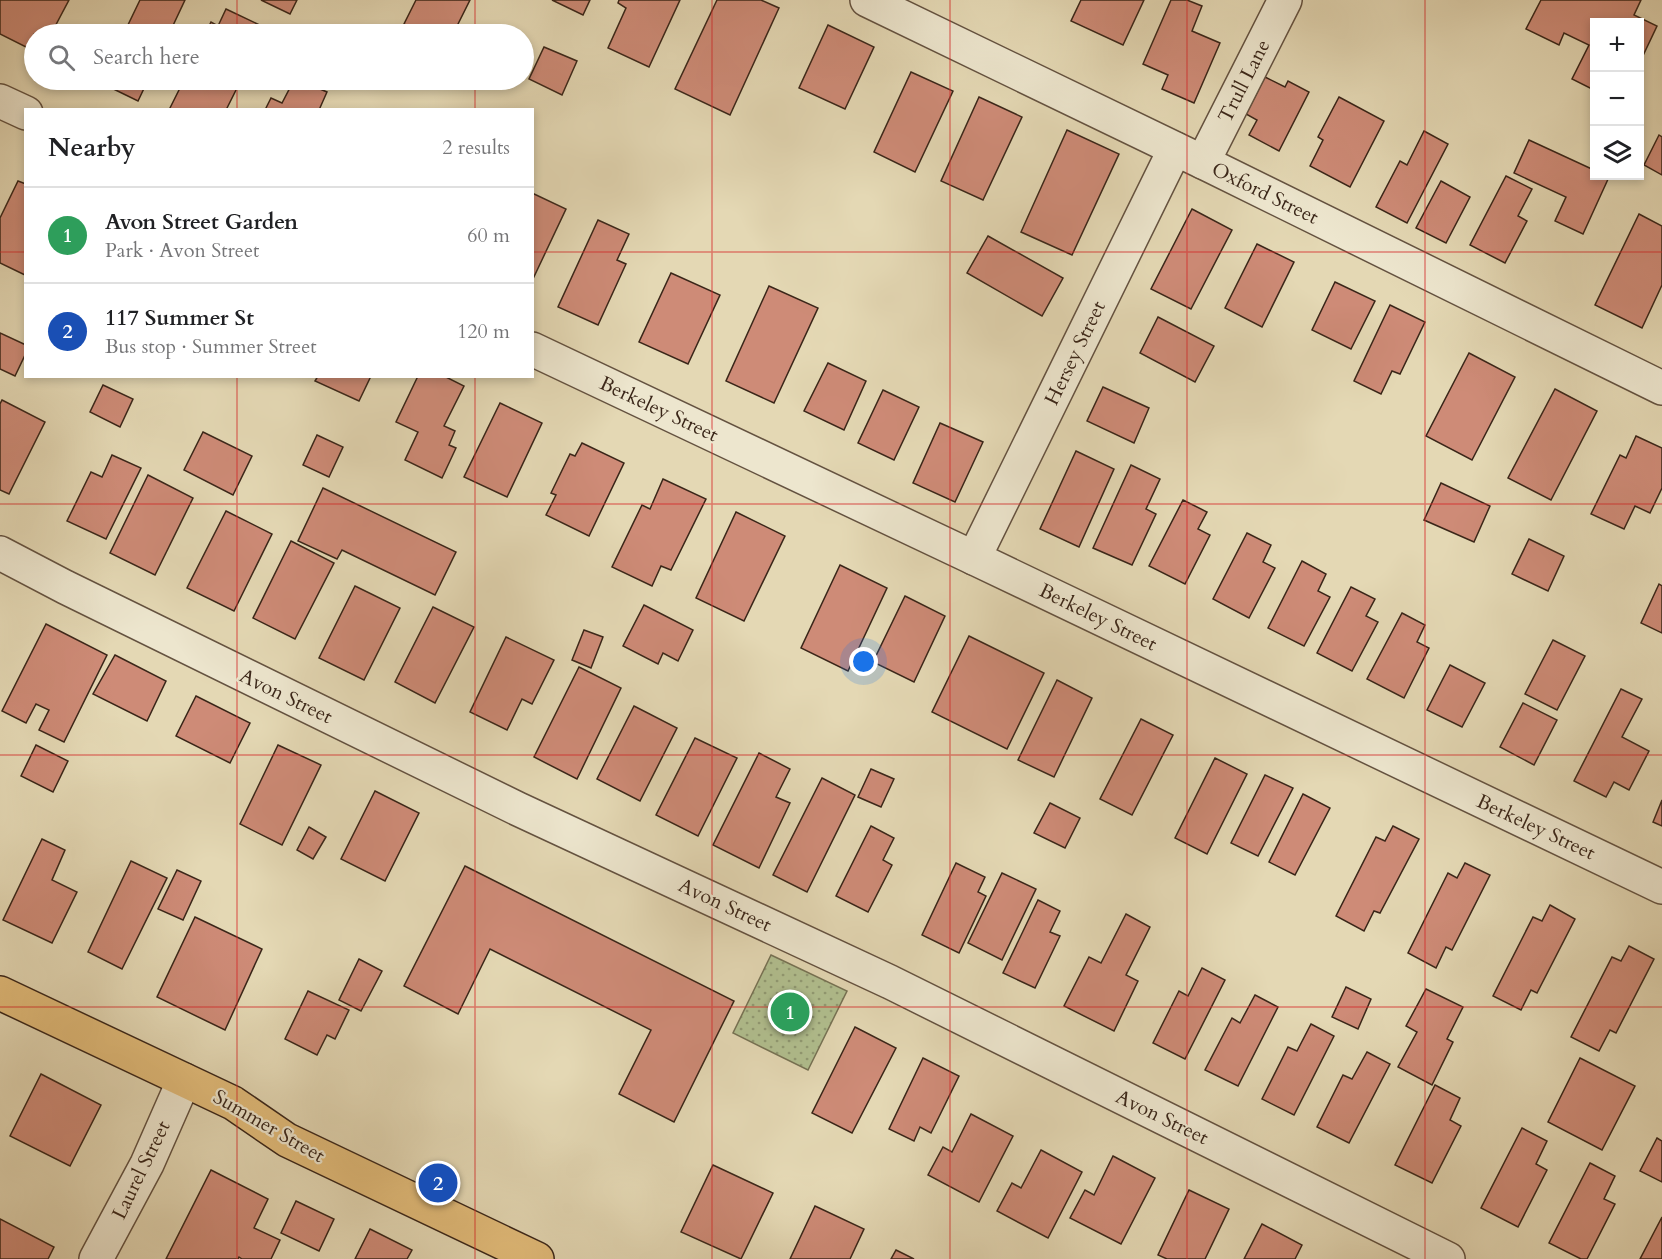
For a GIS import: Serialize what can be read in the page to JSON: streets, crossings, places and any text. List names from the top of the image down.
{
  "streets": {
    "main road": ["Summer Street"],
    "street": [
      "Trull Lane",
      "Oxford Street",
      "Hersey Street",
      "Berkeley Street",
      "Avon Street",
      "Laurel Street"
    ]
  },
  "crossings": [
    ["Trull Lane", "Oxford Street"],
    ["Trull Lane", "Hersey Street"],
    ["Oxford Street", "Hersey Street"],
    ["Hersey Street", "Berkeley Street"],
    ["Summer Street", "Laurel Street"]
  ],
  "page": {
    "map_buttons": ["+", "−"],
    "search": "Search here",
    "heading": ["Nearby", "2 results"],
    "list": [
      {
        "mark": "1",
        "name": "Avon Street Garden",
        "note": "Park · Avon Street",
        "value": "60 m"
      },
      {
        "mark": "2",
        "name": "117 Summer St",
        "note": "Bus stop · Summer Street",
        "value": "120 m"
      }
    ],
    "pins": ["1", "2"]
  }
}
